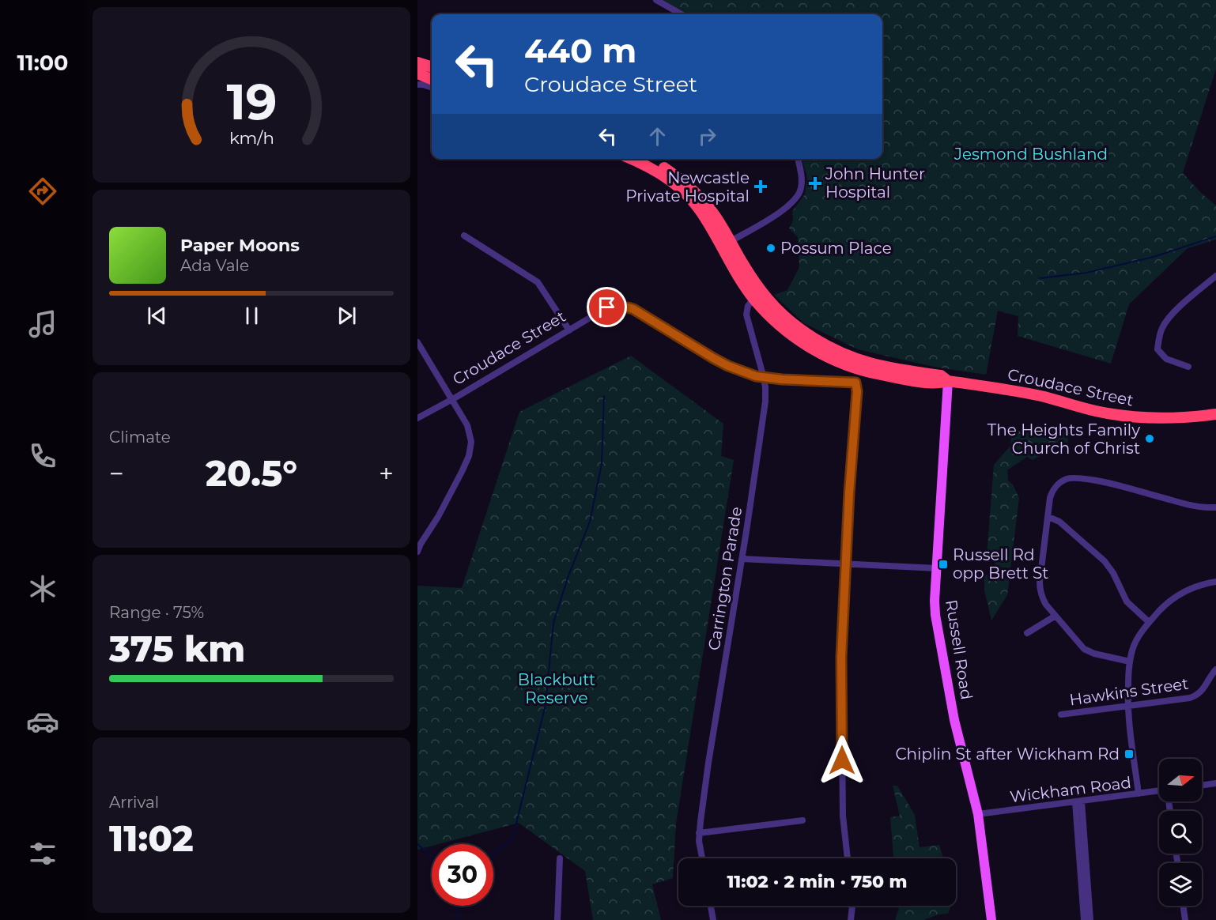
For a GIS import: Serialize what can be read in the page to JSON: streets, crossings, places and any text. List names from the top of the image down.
{
  "streets": {
    "highway": ["Croudace Street"],
    "main road": ["Russell Road"],
    "street": ["Carrington Parade", "Hawkins Street", "Wickham Road"]
  },
  "crossings": [
    ["Croudace Street", "Carrington Parade"],
    ["Croudace Street", "Russell Road"],
    ["Russell Road", "Wickham Road"]
  ],
  "parks": ["Jesmond Bushland", "Blackbutt Reserve"],
  "places": {
    "health": ["John Hunter Hospital", "Newcastle Private Hospital"],
    "other": ["Possum Place", "The Heights Family Church of Christ"],
    "transit": ["Russell Rd opp Brett St", "Chiplin St after Wickham Rd"]
  },
  "north": "right",
  "page": {
    "tabs": "11:00",
    "turn": ["440 m", "Croudace Street"],
    "song": ["Paper Moons", "Ada Vale"],
    "tile": [
      "Climate",
      ["Range · 75%", "375 km"],
      ["Arrival", "11:02"]
    ],
    "heat": ["−", "20.5°", "+"],
    "limit": "30",
    "trip": "11:02 · 2 min · 750 m",
    "gauge": ["19", "km/h"]
  }
}
